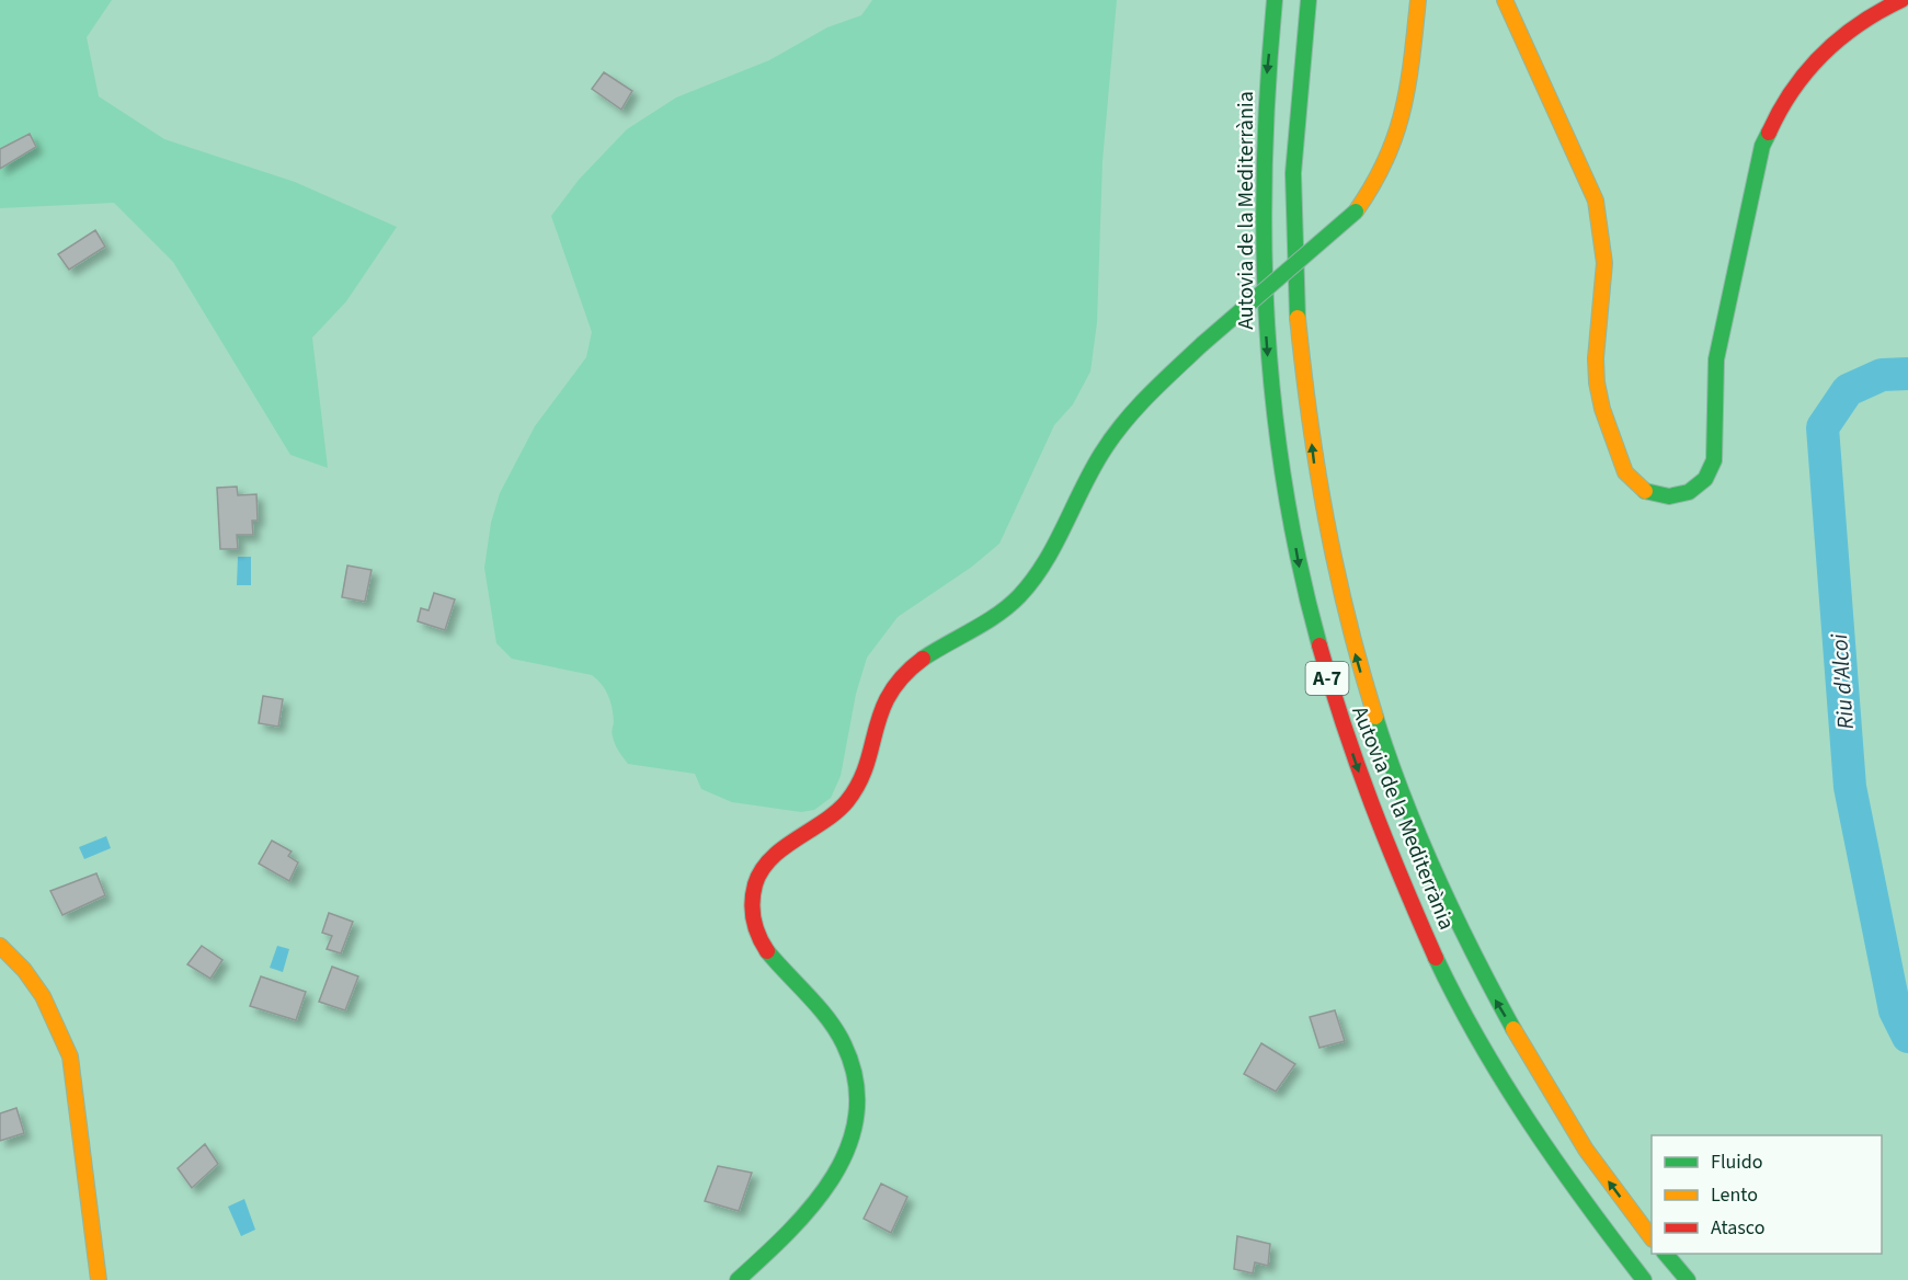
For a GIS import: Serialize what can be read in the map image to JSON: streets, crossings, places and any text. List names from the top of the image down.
{
  "streets": {
    "main road": ["Autovia de la Mediterrània", "A-7"]
  },
  "water": ["Riu d'Alcoi"],
  "legend": ["Fluido", "Lento", "Atasco"]
}
